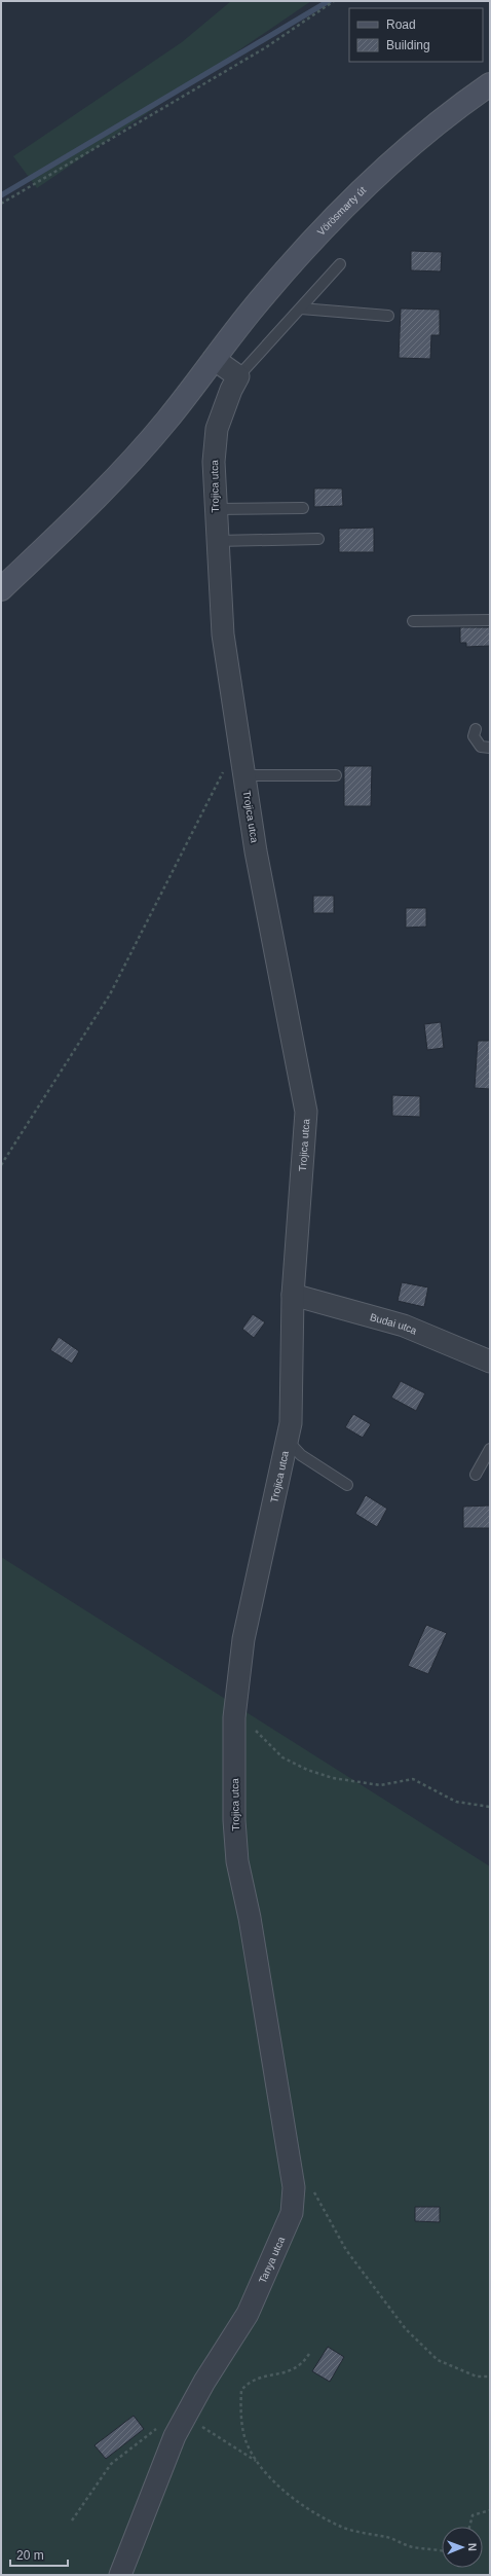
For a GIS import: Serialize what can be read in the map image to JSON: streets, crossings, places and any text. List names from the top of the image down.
{
  "streets": {
    "street": [
      "Vörösmarty út",
      "Trojica utca",
      "Budai utca",
      "Tanya utca"
    ]
  },
  "crossings": [
    ["Trojica utca", "Budai utca"],
    ["Trojica utca", "Tanya utca"]
  ],
  "legend": ["Road", "Building"],
  "scale_bar": "20 m",
  "north": "right"
}
